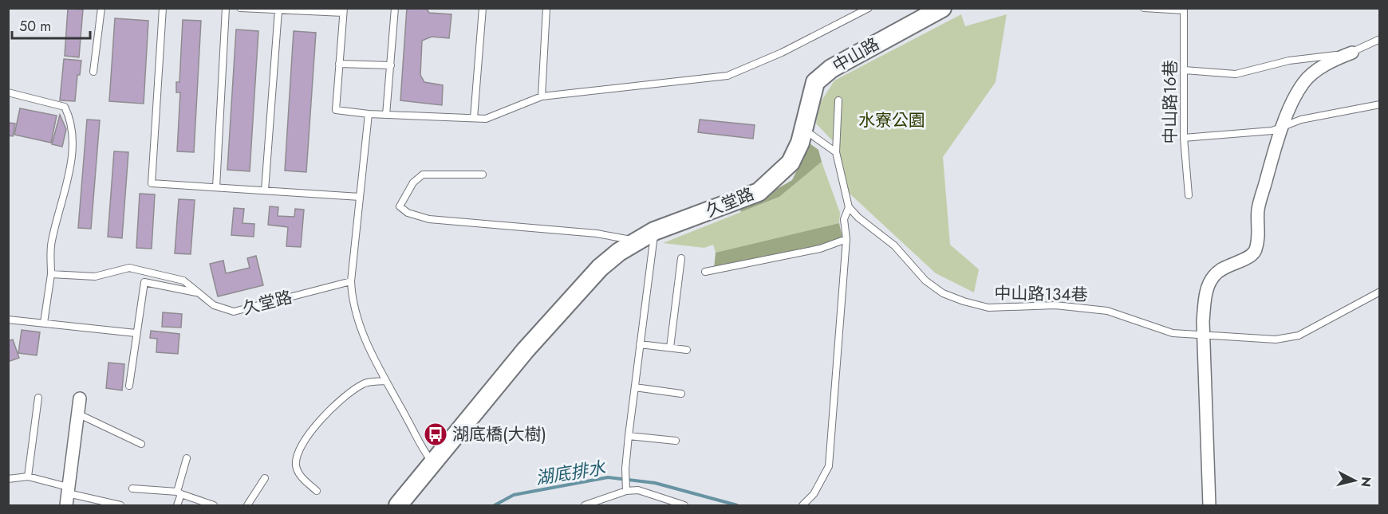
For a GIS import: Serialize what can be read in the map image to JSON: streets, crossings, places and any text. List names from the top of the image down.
{
  "streets": {
    "street": ["中山路", "久堂路"],
    "lane": ["中山路16巷", "中山路134巷"]
  },
  "crossings": [
    ["中山路", "久堂路"]
  ],
  "water": ["湖底排水"],
  "parks": ["水寮公園"],
  "places": {
    "bus stop": ["湖底橋(大樹)"]
  },
  "scale_bar": "50 m",
  "north": "right"
}
